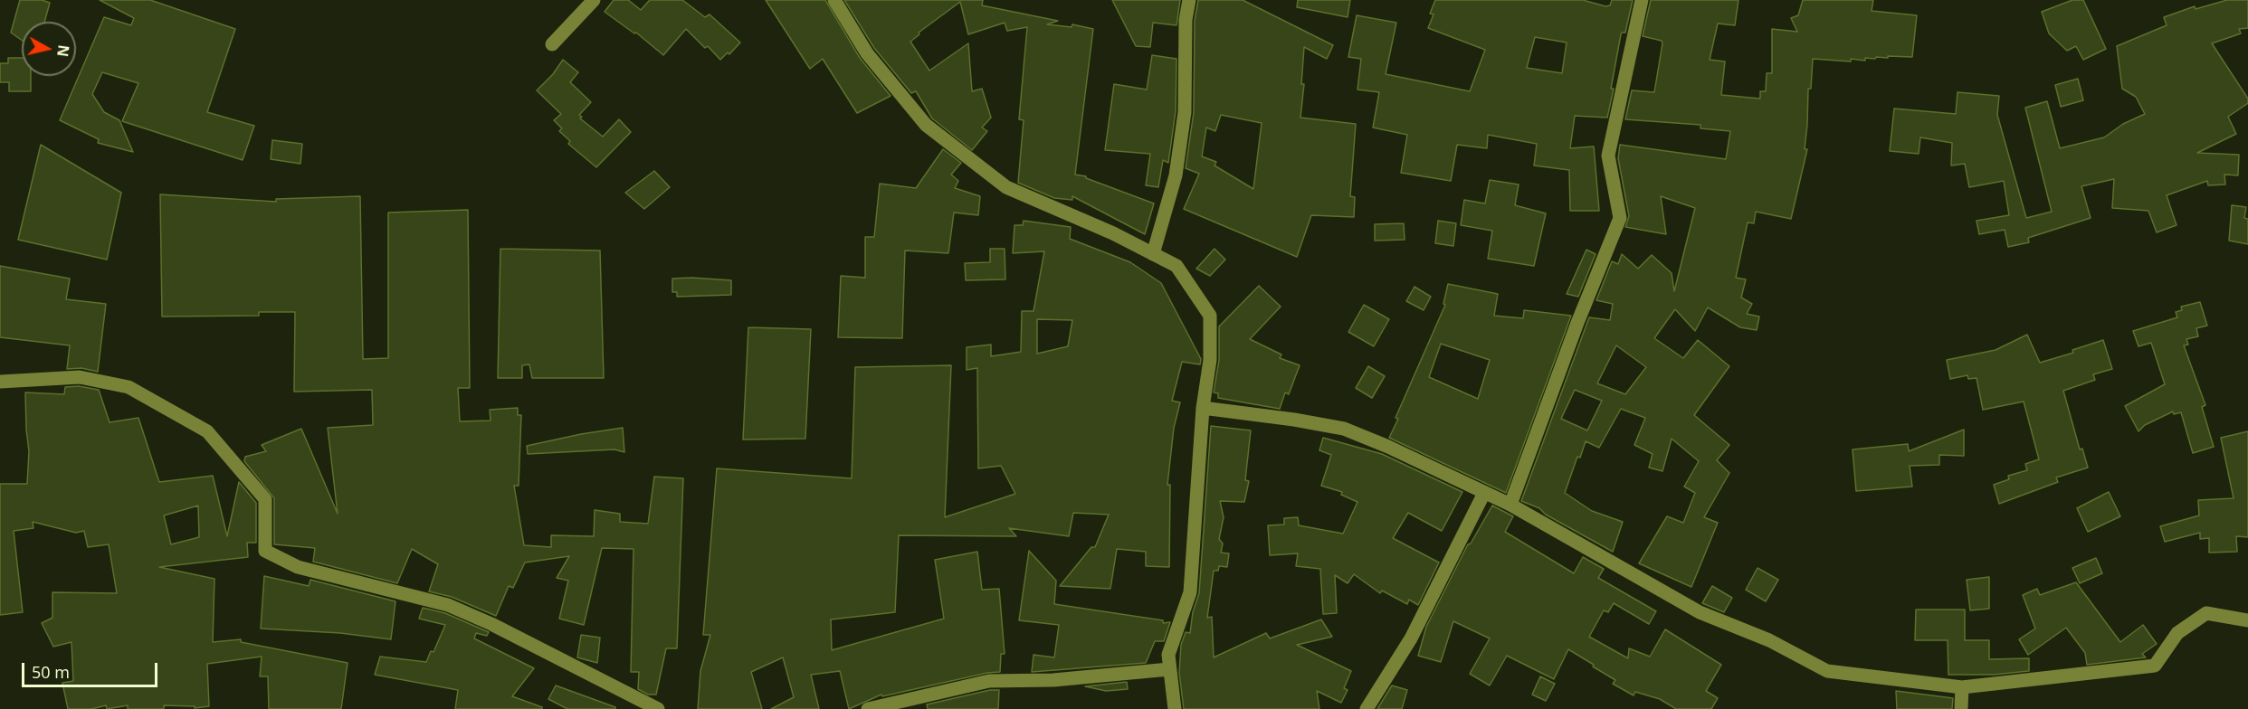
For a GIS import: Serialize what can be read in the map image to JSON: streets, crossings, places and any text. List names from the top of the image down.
{
  "scale_bar": "50 m",
  "north": "right"
}
